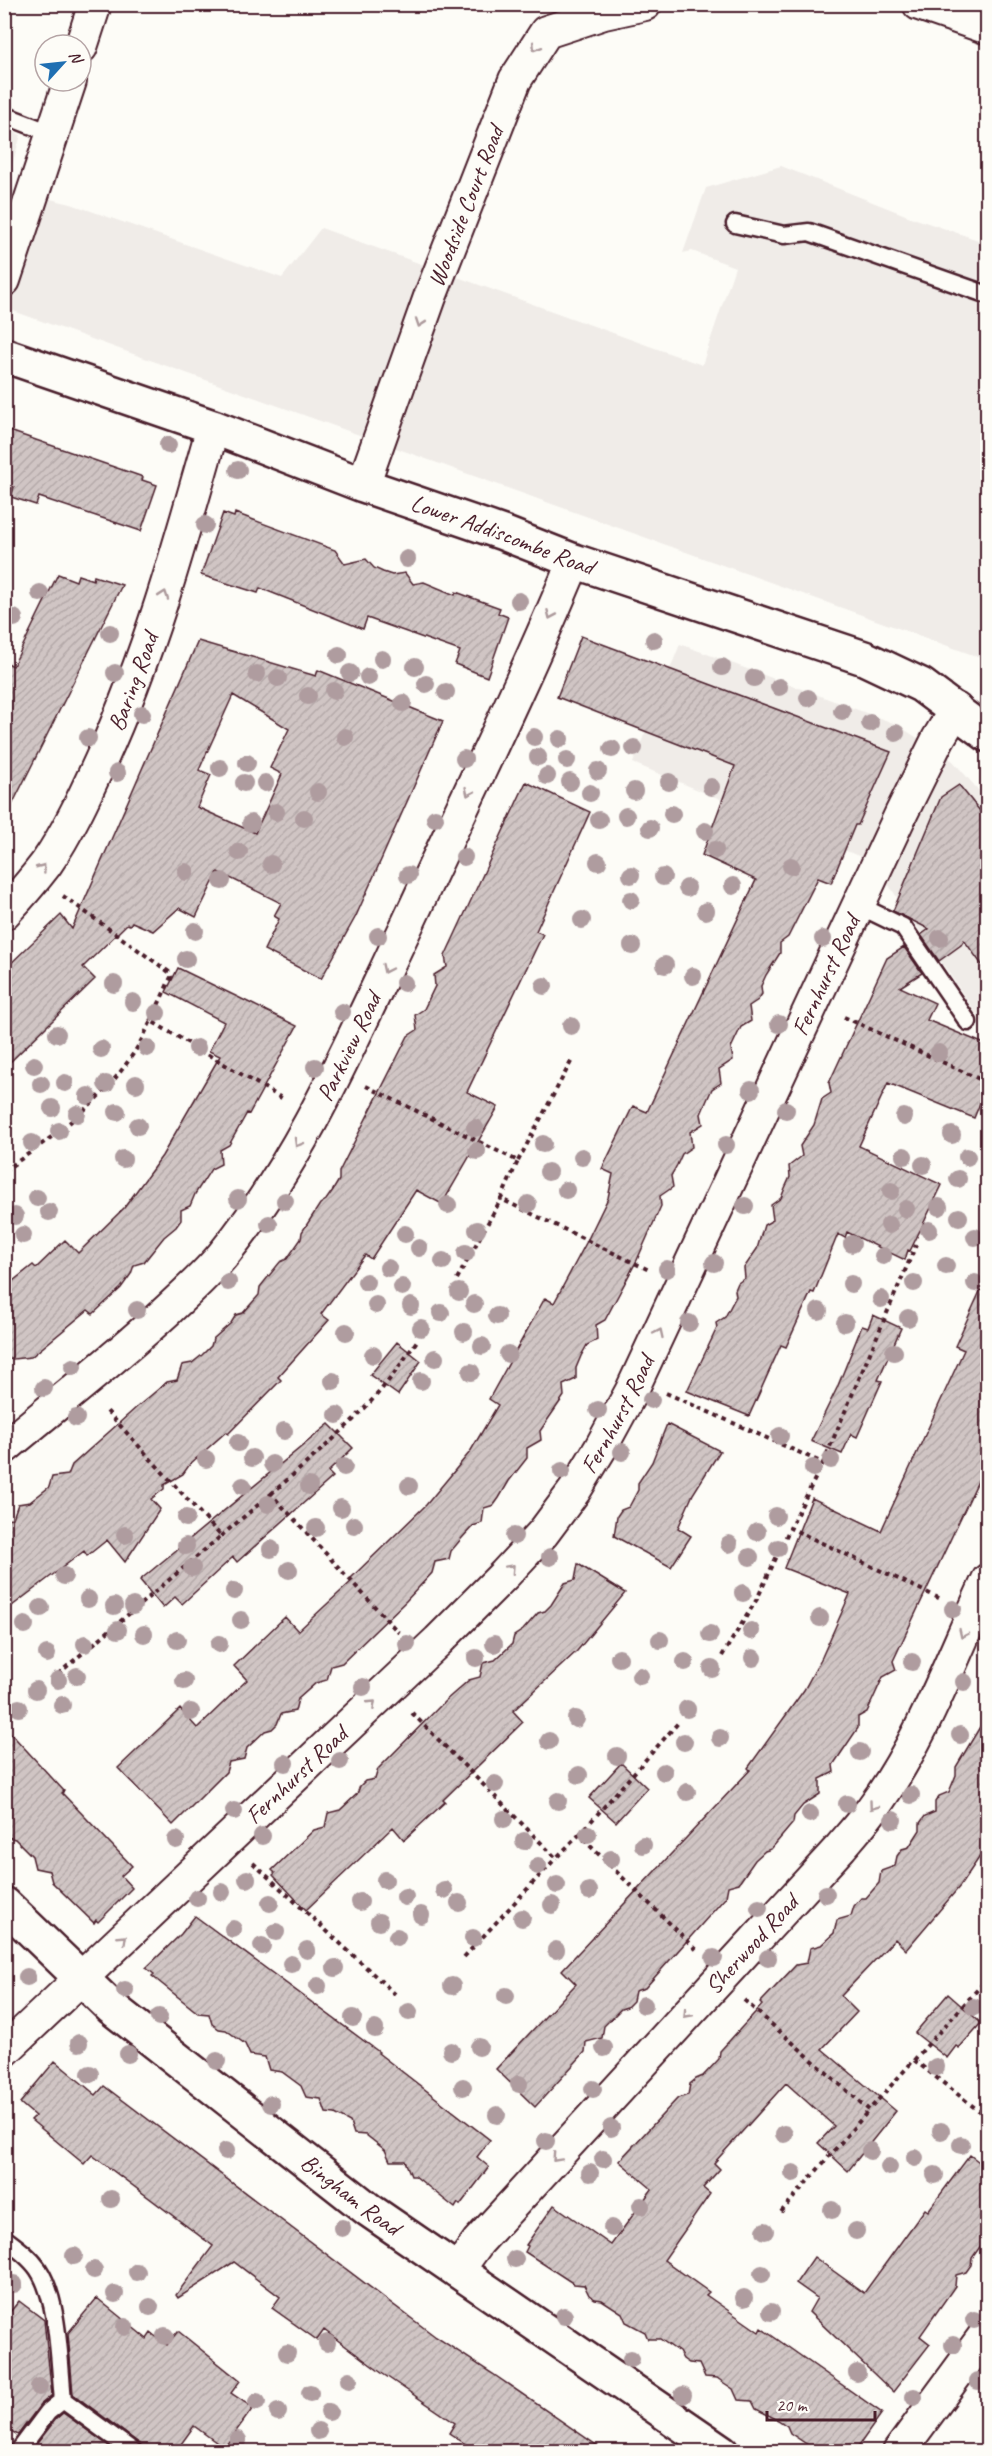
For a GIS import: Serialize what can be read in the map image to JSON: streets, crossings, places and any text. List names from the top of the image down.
{
  "streets": {
    "main road": ["Lower Addiscombe Road", "Bingham Road"],
    "street": [
      "Woodside Court Road",
      "Baring Road",
      "Fernhurst Road",
      "Parkview Road",
      "Sherwood Road"
    ]
  },
  "crossings": [
    ["Woodside Court Road", "Lower Addiscombe Road"],
    ["Lower Addiscombe Road", "Baring Road"],
    ["Lower Addiscombe Road", "Fernhurst Road"],
    ["Lower Addiscombe Road", "Parkview Road"],
    ["Fernhurst Road", "Bingham Road"],
    ["Sherwood Road", "Bingham Road"]
  ],
  "one_way": [
    "Woodside Court Road",
    "Baring Road",
    "Fernhurst Road",
    "Parkview Road",
    "Sherwood Road"
  ],
  "scale_bar": "20 m",
  "north": "top right"
}
